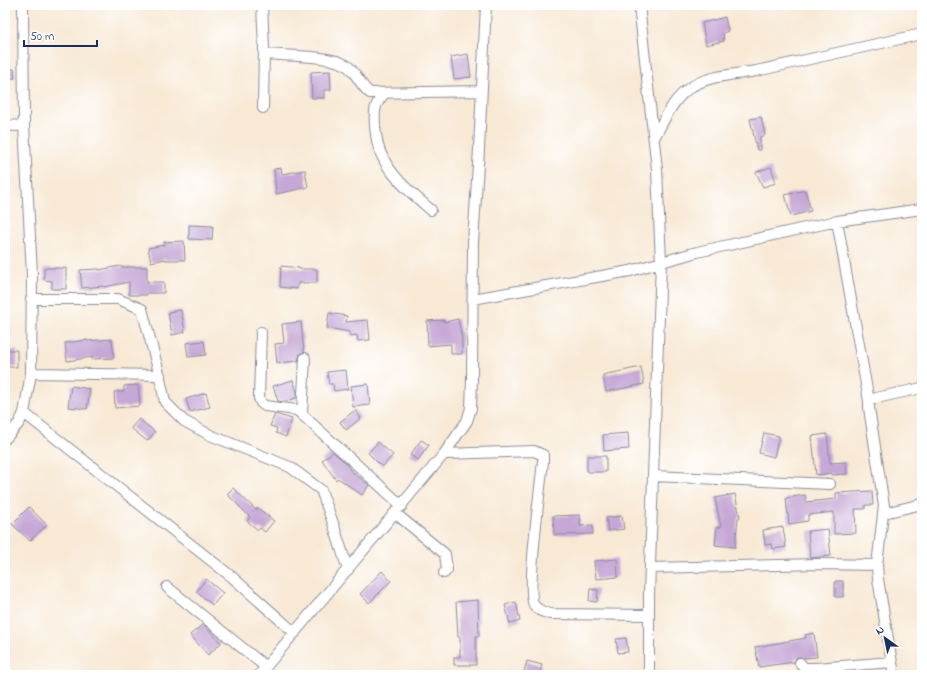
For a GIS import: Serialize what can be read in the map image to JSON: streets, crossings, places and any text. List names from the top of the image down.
{
  "scale_bar": "50 m",
  "north": "top left"
}
